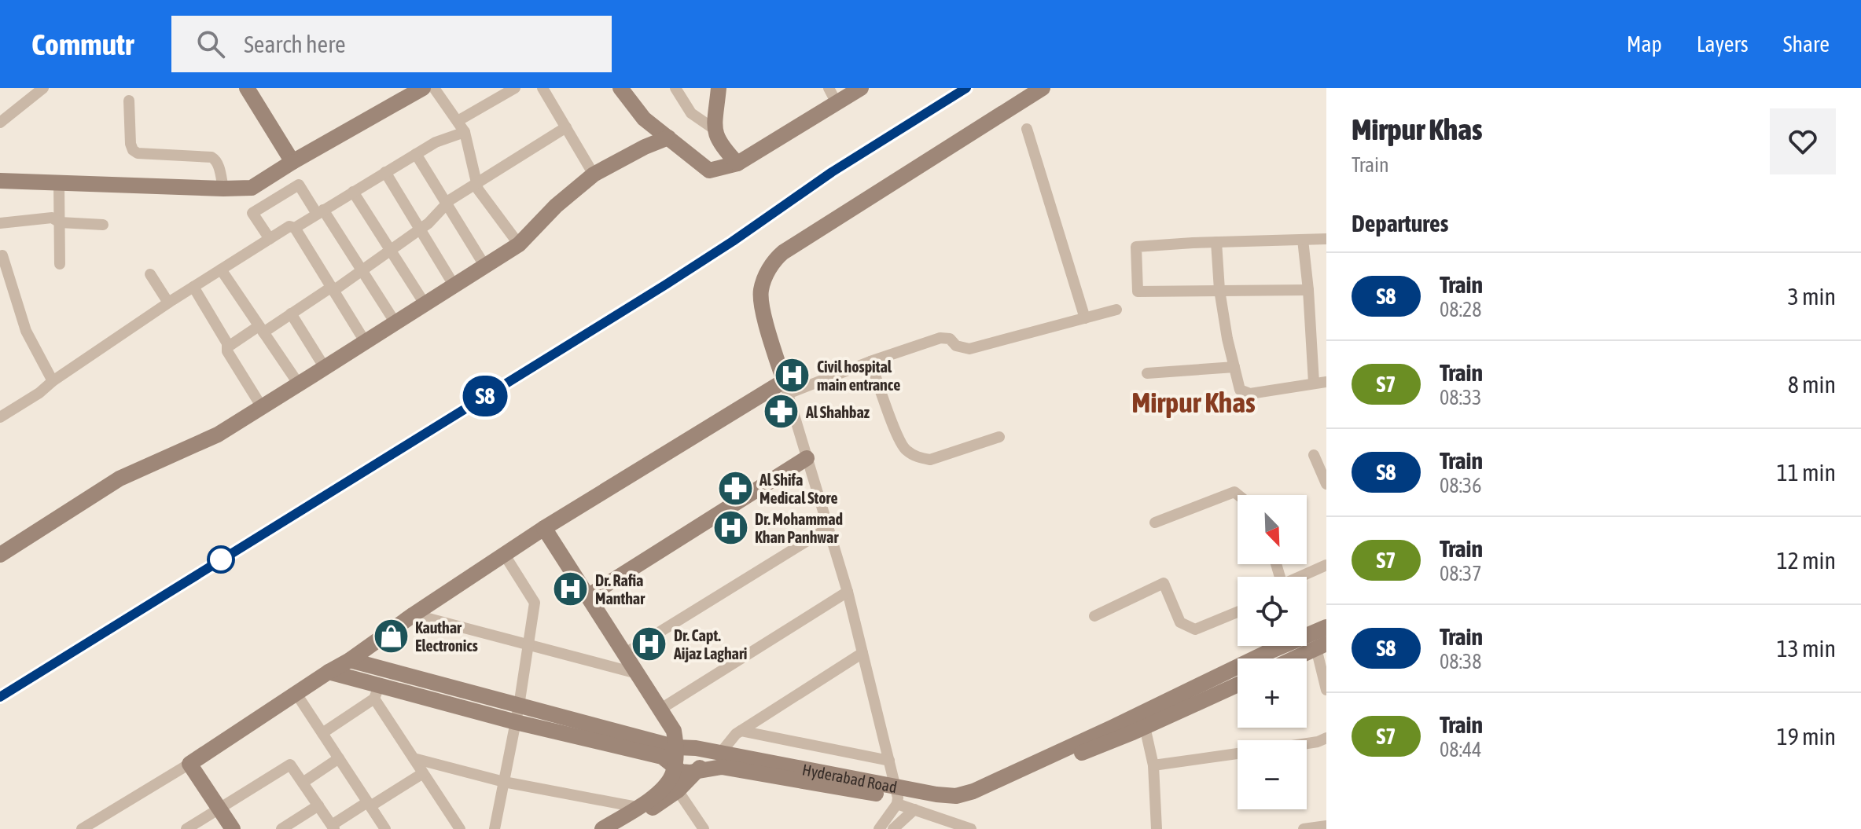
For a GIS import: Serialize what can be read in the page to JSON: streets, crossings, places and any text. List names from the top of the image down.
{
  "streets": {
    "main road": ["Hyderabad Road"]
  },
  "districts": ["Mirpur Khas"],
  "places": {
    "hospital": [
      "Civil hospital main entrance",
      "Dr. Mohammad Khan Panhwar",
      "Dr. Rafia Manthar",
      "Dr. Capt. Aijaz Laghari"
    ],
    "pharmacy": ["Al Shahbaz", "Al Shifa Medical Store"],
    "shop": ["Kauthar Electronics"]
  },
  "north": "bottom right",
  "page": {
    "header": "Commutr",
    "search": "Search here",
    "nav": ["Map", "Layers", "Share"],
    "on_map": "S8",
    "heading": [
      ["Mirpur Khas", "Train"],
      "Departures"
    ],
    "list": [
      {
        "mark": "S8",
        "name": "Train",
        "note": "08:28",
        "value": "3 min"
      },
      {
        "mark": "S7",
        "name": "Train",
        "note": "08:33",
        "value": "8 min"
      },
      {
        "mark": "S8",
        "name": "Train",
        "note": "08:36",
        "value": "11 min"
      },
      {
        "mark": "S7",
        "name": "Train",
        "note": "08:37",
        "value": "12 min"
      },
      {
        "mark": "S8",
        "name": "Train",
        "note": "08:38",
        "value": "13 min"
      },
      {
        "mark": "S7",
        "name": "Train",
        "note": "08:44",
        "value": "19 min"
      }
    ],
    "map_buttons": ["+", "−"]
  }
}
